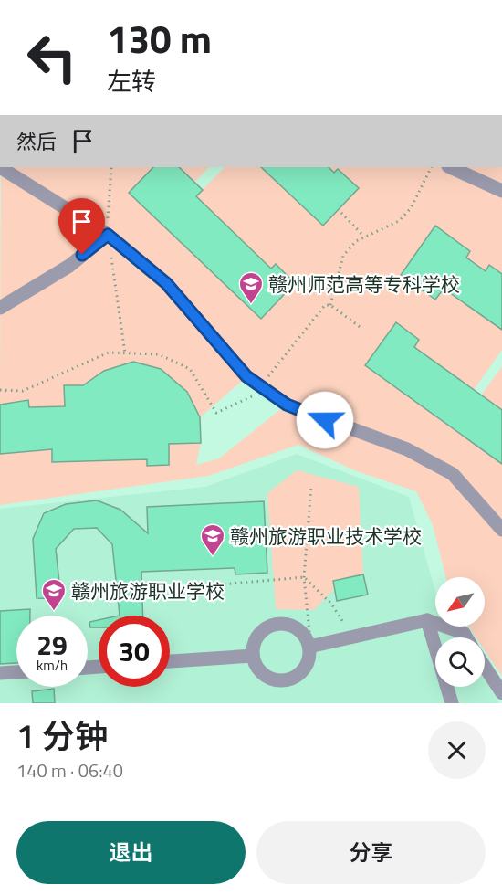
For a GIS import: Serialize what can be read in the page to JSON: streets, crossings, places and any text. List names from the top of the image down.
{
  "places": {
    "school or university": ["赣州师范高等专科学校", "赣州旅游职业技术学校", "赣州旅游职业学校"]
  },
  "north": "bottom left",
  "page": {
    "turn": ["130 m", "左转"],
    "then": "然后",
    "speed": "29 km/h",
    "limit": "30",
    "heading": ["1 分钟", "140 m · 06:40"],
    "buttons": ["退出", "分享"]
  }
}
